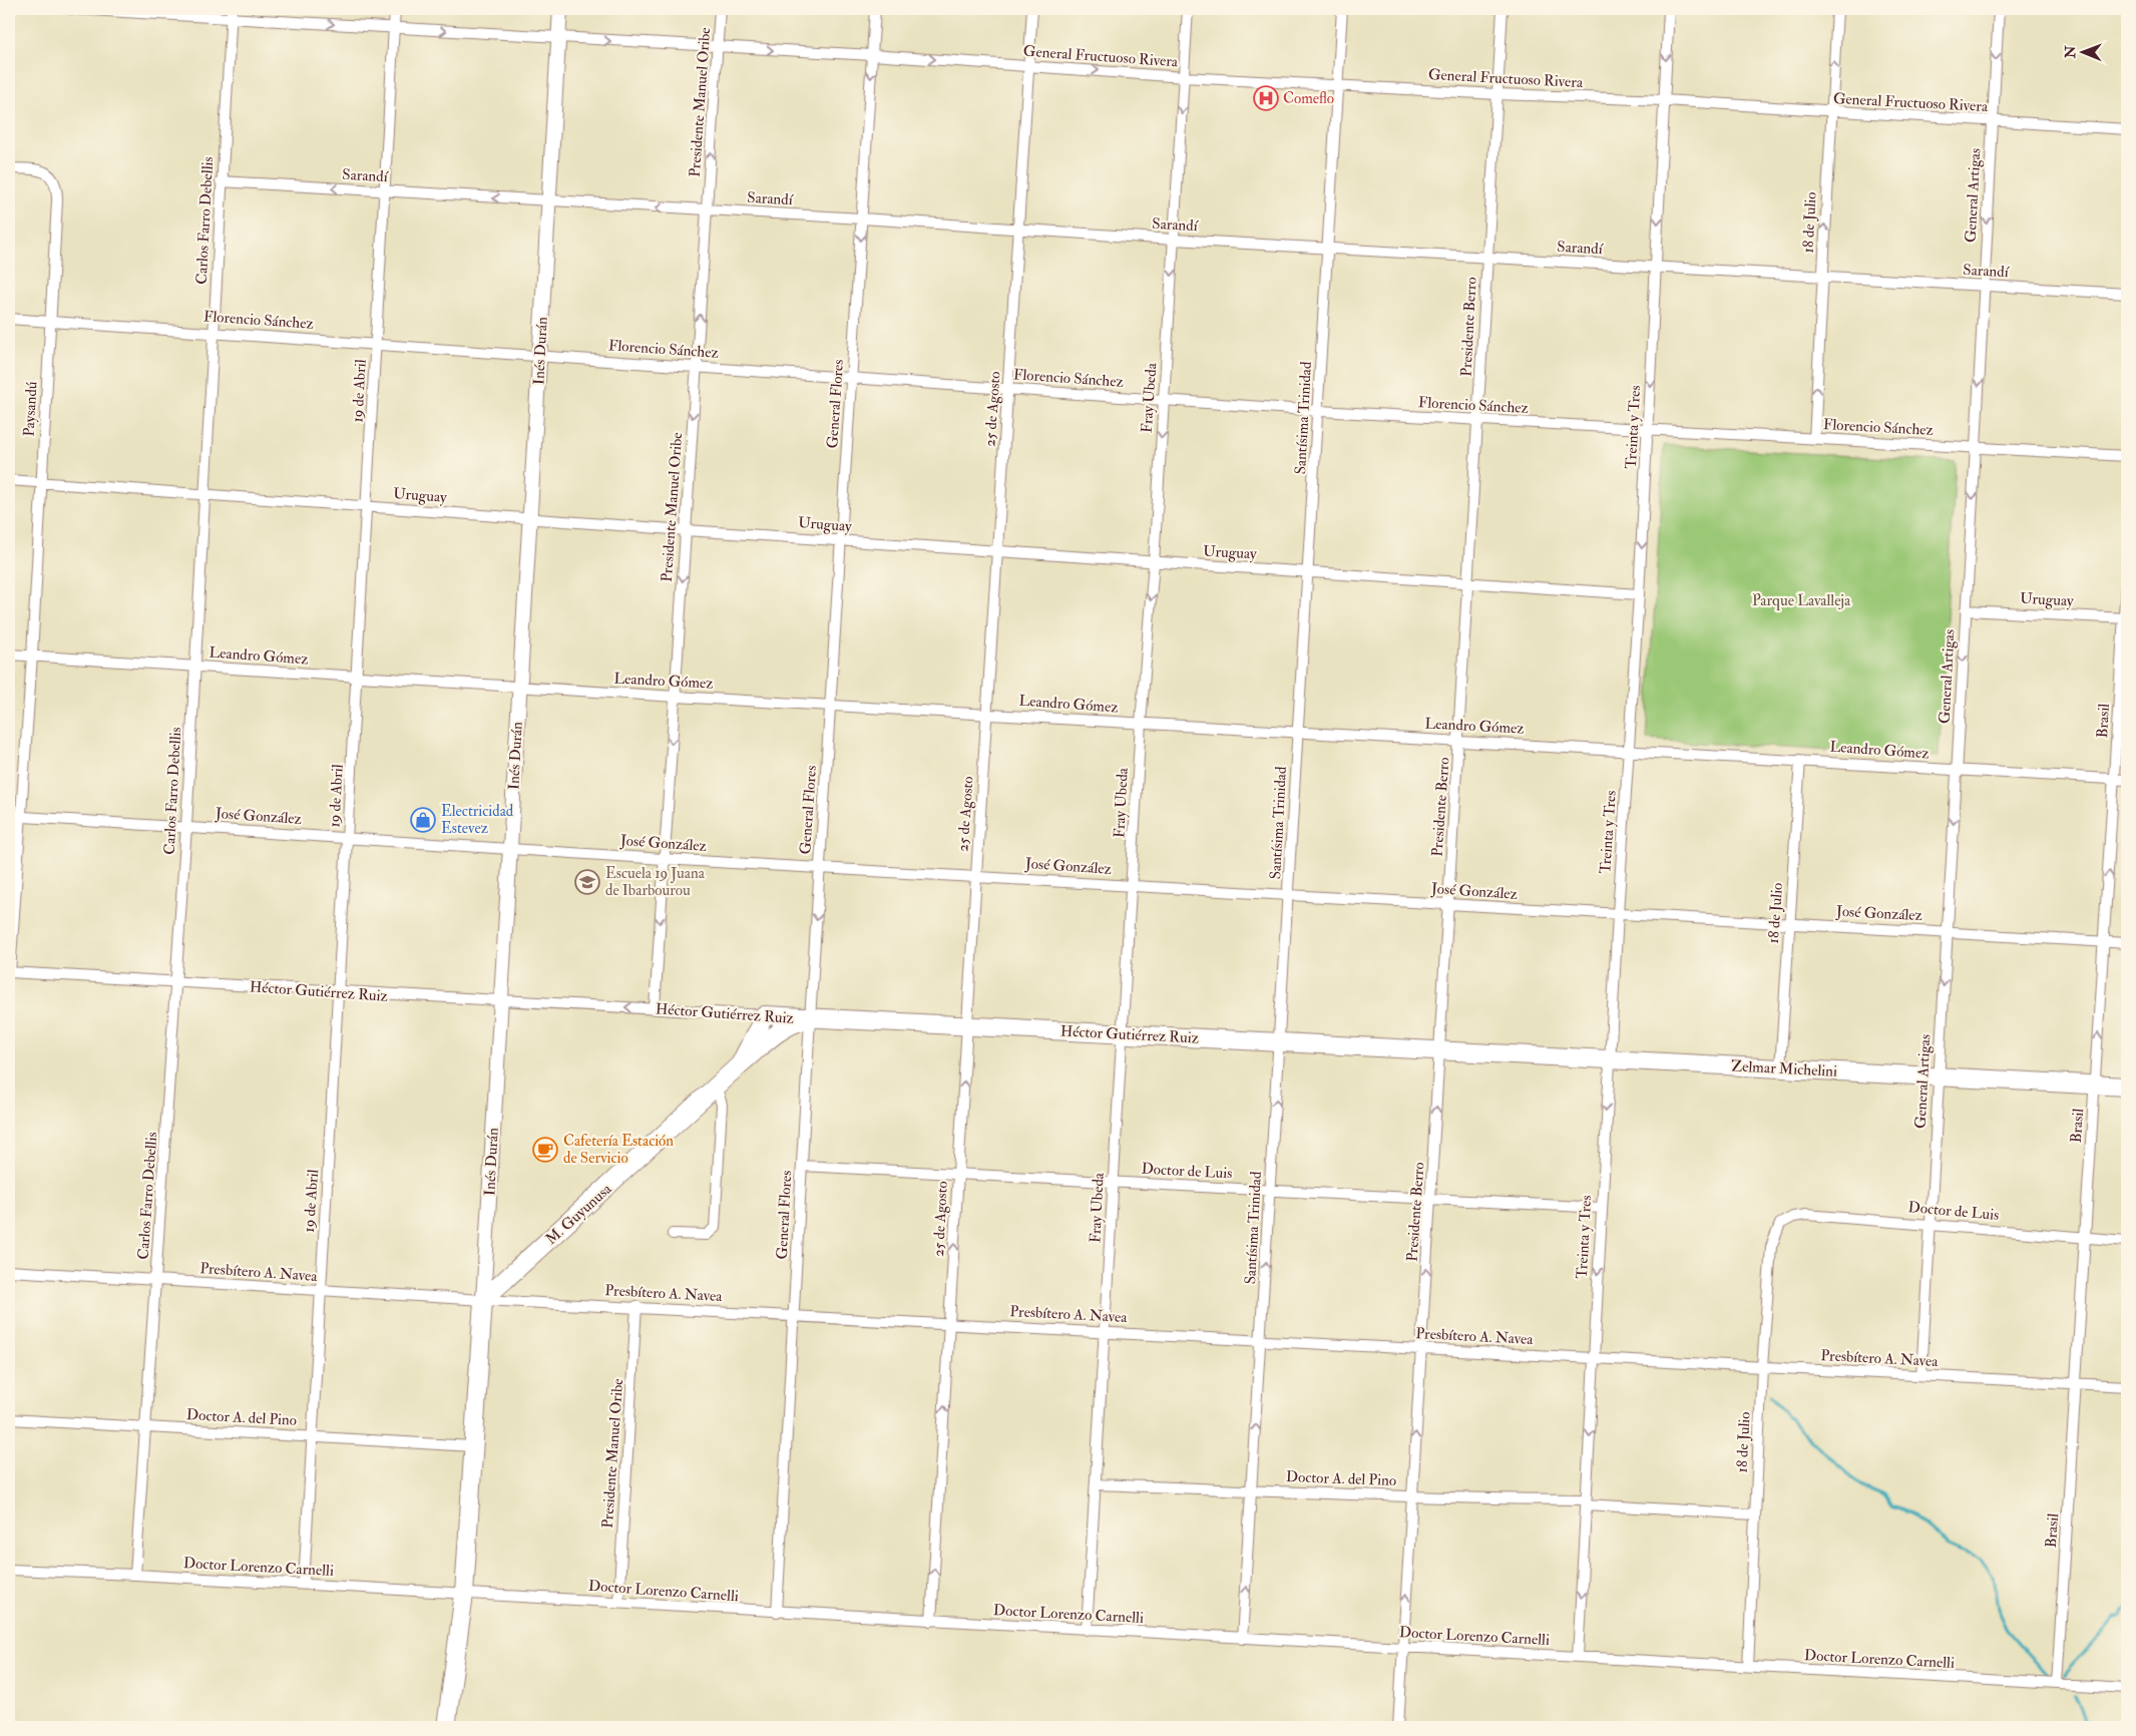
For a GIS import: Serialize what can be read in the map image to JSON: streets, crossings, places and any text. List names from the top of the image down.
{
  "streets": {
    "highway": [
      "Inés Durán",
      "Héctor Gutiérrez Ruiz",
      "Zelmar Michelini",
      "M. Guyunusa"
    ],
    "street": [
      "General Fructuoso Rivera",
      "Presidente Manuel Oribe",
      "Sarandí",
      "General Artigas",
      "Carlos Farro Debellis",
      "18 de Julio",
      "Florencio Sánchez",
      "Presidente Berro",
      "19 de Abril",
      "Fray Ubeda",
      "General Flores",
      "Paysandú",
      "25 de Agosto",
      "Santísima Trinidad",
      "Treinta y Tres",
      "Uruguay",
      "Leandro Gómez",
      "Brasil",
      "José González",
      "Doctor de Luis",
      "Presbítero A. Navea",
      "Doctor A. del Pino",
      "Doctor Lorenzo Carnelli"
    ]
  },
  "crossings": [
    ["General Fructuoso Rivera", "Presidente Manuel Oribe"],
    ["General Fructuoso Rivera", "General Artigas"],
    ["General Fructuoso Rivera", "Carlos Farro Debellis"],
    ["General Fructuoso Rivera", "18 de Julio"],
    ["General Fructuoso Rivera", "Presidente Berro"],
    ["General Fructuoso Rivera", "Inés Durán"],
    ["General Fructuoso Rivera", "19 de Abril"],
    ["General Fructuoso Rivera", "Fray Ubeda"],
    ["General Fructuoso Rivera", "General Flores"],
    ["General Fructuoso Rivera", "25 de Agosto"],
    ["General Fructuoso Rivera", "Santísima Trinidad"],
    ["General Fructuoso Rivera", "Treinta y Tres"],
    ["Presidente Manuel Oribe", "Sarandí"],
    ["Presidente Manuel Oribe", "Florencio Sánchez"],
    ["Presidente Manuel Oribe", "Uruguay"],
    ["Presidente Manuel Oribe", "Leandro Gómez"],
    ["Presidente Manuel Oribe", "José González"],
    ["Presidente Manuel Oribe", "Héctor Gutiérrez Ruiz"],
    ["Presidente Manuel Oribe", "Presbítero A. Navea"],
    ["Presidente Manuel Oribe", "Doctor Lorenzo Carnelli"],
    ["Sarandí", "General Artigas"],
    ["Sarandí", "Carlos Farro Debellis"],
    ["Sarandí", "18 de Julio"],
    ["Sarandí", "Presidente Berro"],
    ["Sarandí", "Inés Durán"],
    ["Sarandí", "19 de Abril"],
    ["Sarandí", "Fray Ubeda"],
    ["Sarandí", "General Flores"],
    ["Sarandí", "25 de Agosto"],
    ["Sarandí", "Santísima Trinidad"],
    ["Sarandí", "Treinta y Tres"],
    ["General Artigas", "Florencio Sánchez"],
    ["General Artigas", "Uruguay"],
    ["General Artigas", "Leandro Gómez"],
    ["General Artigas", "José González"],
    ["General Artigas", "Zelmar Michelini"],
    ["General Artigas", "Doctor de Luis"],
    ["General Artigas", "Presbítero A. Navea"],
    ["Carlos Farro Debellis", "Florencio Sánchez"],
    ["Carlos Farro Debellis", "Uruguay"],
    ["Carlos Farro Debellis", "Leandro Gómez"],
    ["Carlos Farro Debellis", "José González"],
    ["Carlos Farro Debellis", "Héctor Gutiérrez Ruiz"],
    ["Carlos Farro Debellis", "Presbítero A. Navea"],
    ["Carlos Farro Debellis", "Doctor A. del Pino"],
    ["Carlos Farro Debellis", "Doctor Lorenzo Carnelli"],
    ["18 de Julio", "Florencio Sánchez"],
    ["18 de Julio", "Leandro Gómez"],
    ["18 de Julio", "José González"],
    ["18 de Julio", "Zelmar Michelini"],
    ["18 de Julio", "Doctor de Luis"],
    ["18 de Julio", "Presbítero A. Navea"],
    ["18 de Julio", "Doctor A. del Pino"],
    ["18 de Julio", "Doctor Lorenzo Carnelli"],
    ["Florencio Sánchez", "Presidente Berro"],
    ["Florencio Sánchez", "Inés Durán"],
    ["Florencio Sánchez", "19 de Abril"],
    ["Florencio Sánchez", "Fray Ubeda"],
    ["Florencio Sánchez", "General Flores"],
    ["Florencio Sánchez", "Paysandú"],
    ["Florencio Sánchez", "25 de Agosto"],
    ["Florencio Sánchez", "Santísima Trinidad"],
    ["Florencio Sánchez", "Treinta y Tres"],
    ["Presidente Berro", "Uruguay"],
    ["Presidente Berro", "Leandro Gómez"],
    ["Presidente Berro", "José González"],
    ["Presidente Berro", "Héctor Gutiérrez Ruiz"],
    ["Presidente Berro", "Zelmar Michelini"],
    ["Presidente Berro", "Doctor de Luis"],
    ["Presidente Berro", "Presbítero A. Navea"],
    ["Presidente Berro", "Doctor A. del Pino"],
    ["Presidente Berro", "Doctor Lorenzo Carnelli"],
    ["Inés Durán", "Uruguay"],
    ["Inés Durán", "Leandro Gómez"],
    ["Inés Durán", "José González"],
    ["Inés Durán", "Héctor Gutiérrez Ruiz"],
    ["Inés Durán", "M. Guyunusa"],
    ["Inés Durán", "Presbítero A. Navea"],
    ["Inés Durán", "Doctor A. del Pino"],
    ["Inés Durán", "Doctor Lorenzo Carnelli"],
    ["19 de Abril", "Uruguay"],
    ["19 de Abril", "Leandro Gómez"],
    ["19 de Abril", "José González"],
    ["19 de Abril", "Héctor Gutiérrez Ruiz"],
    ["19 de Abril", "Presbítero A. Navea"],
    ["19 de Abril", "Doctor A. del Pino"],
    ["19 de Abril", "Doctor Lorenzo Carnelli"],
    ["Fray Ubeda", "Uruguay"],
    ["Fray Ubeda", "Leandro Gómez"],
    ["Fray Ubeda", "José González"],
    ["Fray Ubeda", "Héctor Gutiérrez Ruiz"],
    ["Fray Ubeda", "Doctor de Luis"],
    ["Fray Ubeda", "Presbítero A. Navea"],
    ["Fray Ubeda", "Doctor A. del Pino"],
    ["Fray Ubeda", "Doctor Lorenzo Carnelli"],
    ["General Flores", "Uruguay"],
    ["General Flores", "Leandro Gómez"],
    ["General Flores", "José González"],
    ["General Flores", "Héctor Gutiérrez Ruiz"],
    ["General Flores", "Doctor de Luis"],
    ["General Flores", "M. Guyunusa"],
    ["General Flores", "Presbítero A. Navea"],
    ["General Flores", "Doctor Lorenzo Carnelli"],
    ["Paysandú", "Uruguay"],
    ["Paysandú", "Leandro Gómez"],
    ["Paysandú", "José González"],
    ["Paysandú", "Héctor Gutiérrez Ruiz"],
    ["25 de Agosto", "Uruguay"],
    ["25 de Agosto", "Leandro Gómez"],
    ["25 de Agosto", "José González"],
    ["25 de Agosto", "Héctor Gutiérrez Ruiz"],
    ["25 de Agosto", "Doctor de Luis"],
    ["25 de Agosto", "Presbítero A. Navea"],
    ["25 de Agosto", "Doctor Lorenzo Carnelli"],
    ["Santísima Trinidad", "Uruguay"],
    ["Santísima Trinidad", "Leandro Gómez"],
    ["Santísima Trinidad", "José González"],
    ["Santísima Trinidad", "Héctor Gutiérrez Ruiz"],
    ["Santísima Trinidad", "Doctor de Luis"],
    ["Santísima Trinidad", "Presbítero A. Navea"],
    ["Santísima Trinidad", "Doctor A. del Pino"],
    ["Santísima Trinidad", "Doctor Lorenzo Carnelli"],
    ["Treinta y Tres", "Uruguay"],
    ["Treinta y Tres", "Leandro Gómez"],
    ["Treinta y Tres", "José González"],
    ["Treinta y Tres", "Zelmar Michelini"],
    ["Treinta y Tres", "Doctor de Luis"],
    ["Treinta y Tres", "Presbítero A. Navea"],
    ["Treinta y Tres", "Doctor A. del Pino"],
    ["Treinta y Tres", "Doctor Lorenzo Carnelli"],
    ["Uruguay", "Brasil"],
    ["Leandro Gómez", "Brasil"],
    ["Brasil", "José González"],
    ["Brasil", "Zelmar Michelini"],
    ["Brasil", "Doctor de Luis"],
    ["Brasil", "Presbítero A. Navea"],
    ["Brasil", "Doctor Lorenzo Carnelli"],
    ["Héctor Gutiérrez Ruiz", "Zelmar Michelini"],
    ["Héctor Gutiérrez Ruiz", "M. Guyunusa"],
    ["M. Guyunusa", "Presbítero A. Navea"]
  ],
  "one_way": [
    "General Fructuoso Rivera",
    "General Artigas",
    "18 de Julio",
    "Fray Ubeda",
    "25 de Agosto",
    "Santísima Trinidad",
    "Treinta y Tres"
  ],
  "parks": ["Parque Lavalleja"],
  "places": {
    "hospital": ["Comeflo"],
    "shop": ["Electricidad Estevez"],
    "school or university": ["Escuela 19 Juana de Ibarbourou"],
    "cafe": ["Cafetería Estación de Servicio"]
  },
  "north": "left"
}
